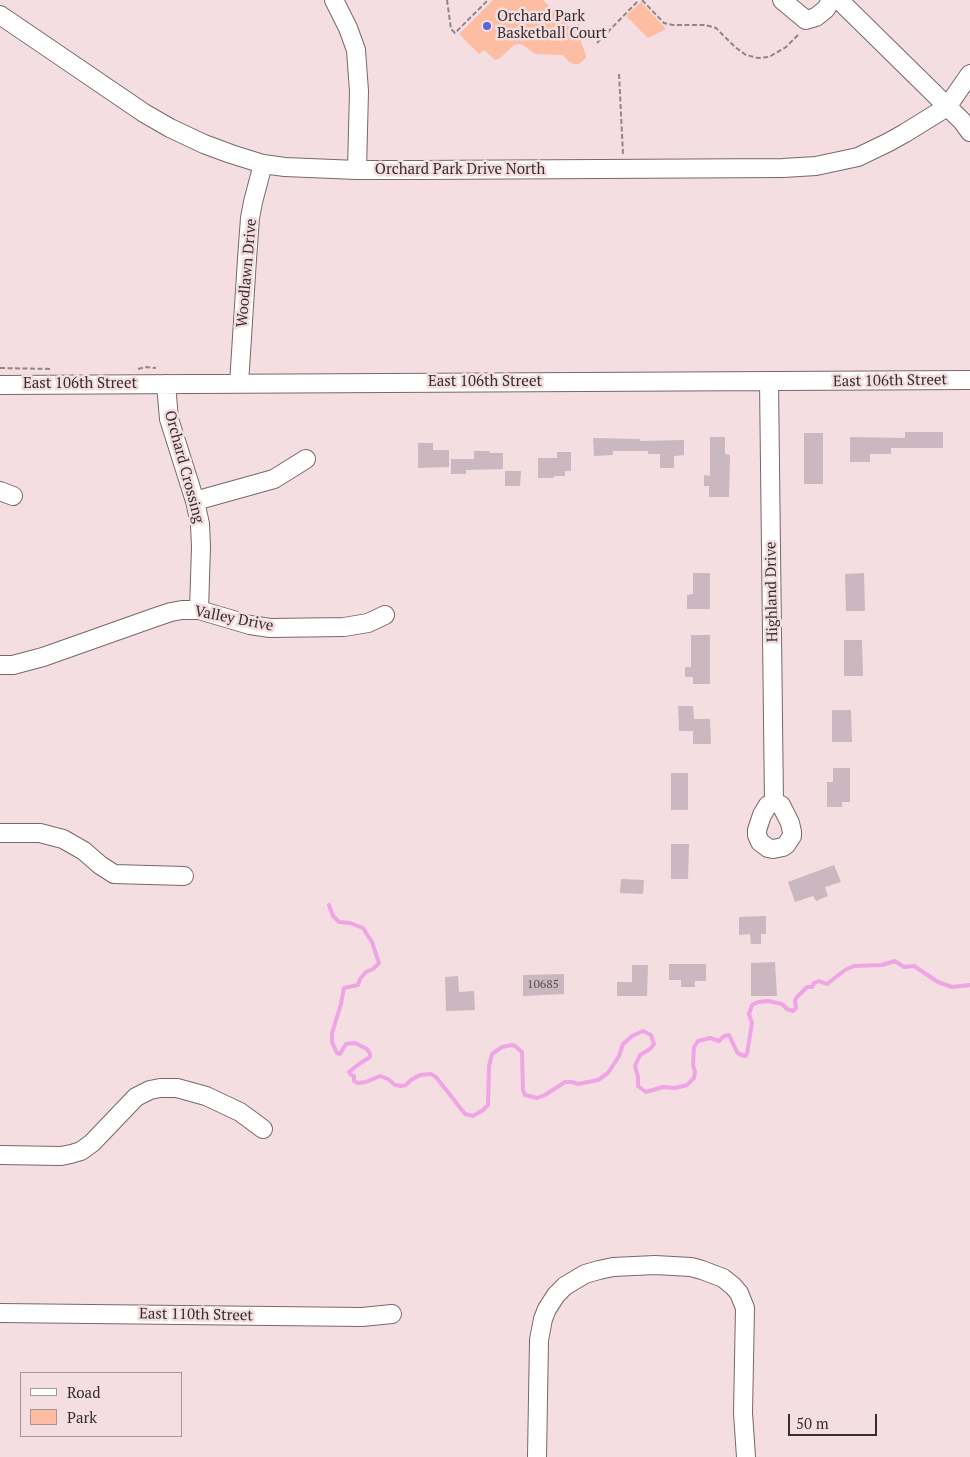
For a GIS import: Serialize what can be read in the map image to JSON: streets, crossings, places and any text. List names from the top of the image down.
{
  "streets": {
    "street": [
      "Orchard Park Drive North",
      "Woodlawn Drive",
      "East 106th Street",
      "Orchard Crossing",
      "Highland Drive",
      "Valley Drive",
      "East 110th Street"
    ]
  },
  "crossings": [
    ["Orchard Park Drive North", "Woodlawn Drive"],
    ["Woodlawn Drive", "East 106th Street"],
    ["East 106th Street", "Orchard Crossing"],
    ["East 106th Street", "Highland Drive"],
    ["Orchard Crossing", "Valley Drive"]
  ],
  "places": ["Orchard Park Basketball Court"],
  "house_numbers": ["10685"],
  "legend": ["Road", "Park"],
  "scale_bar": "50 m"
}
